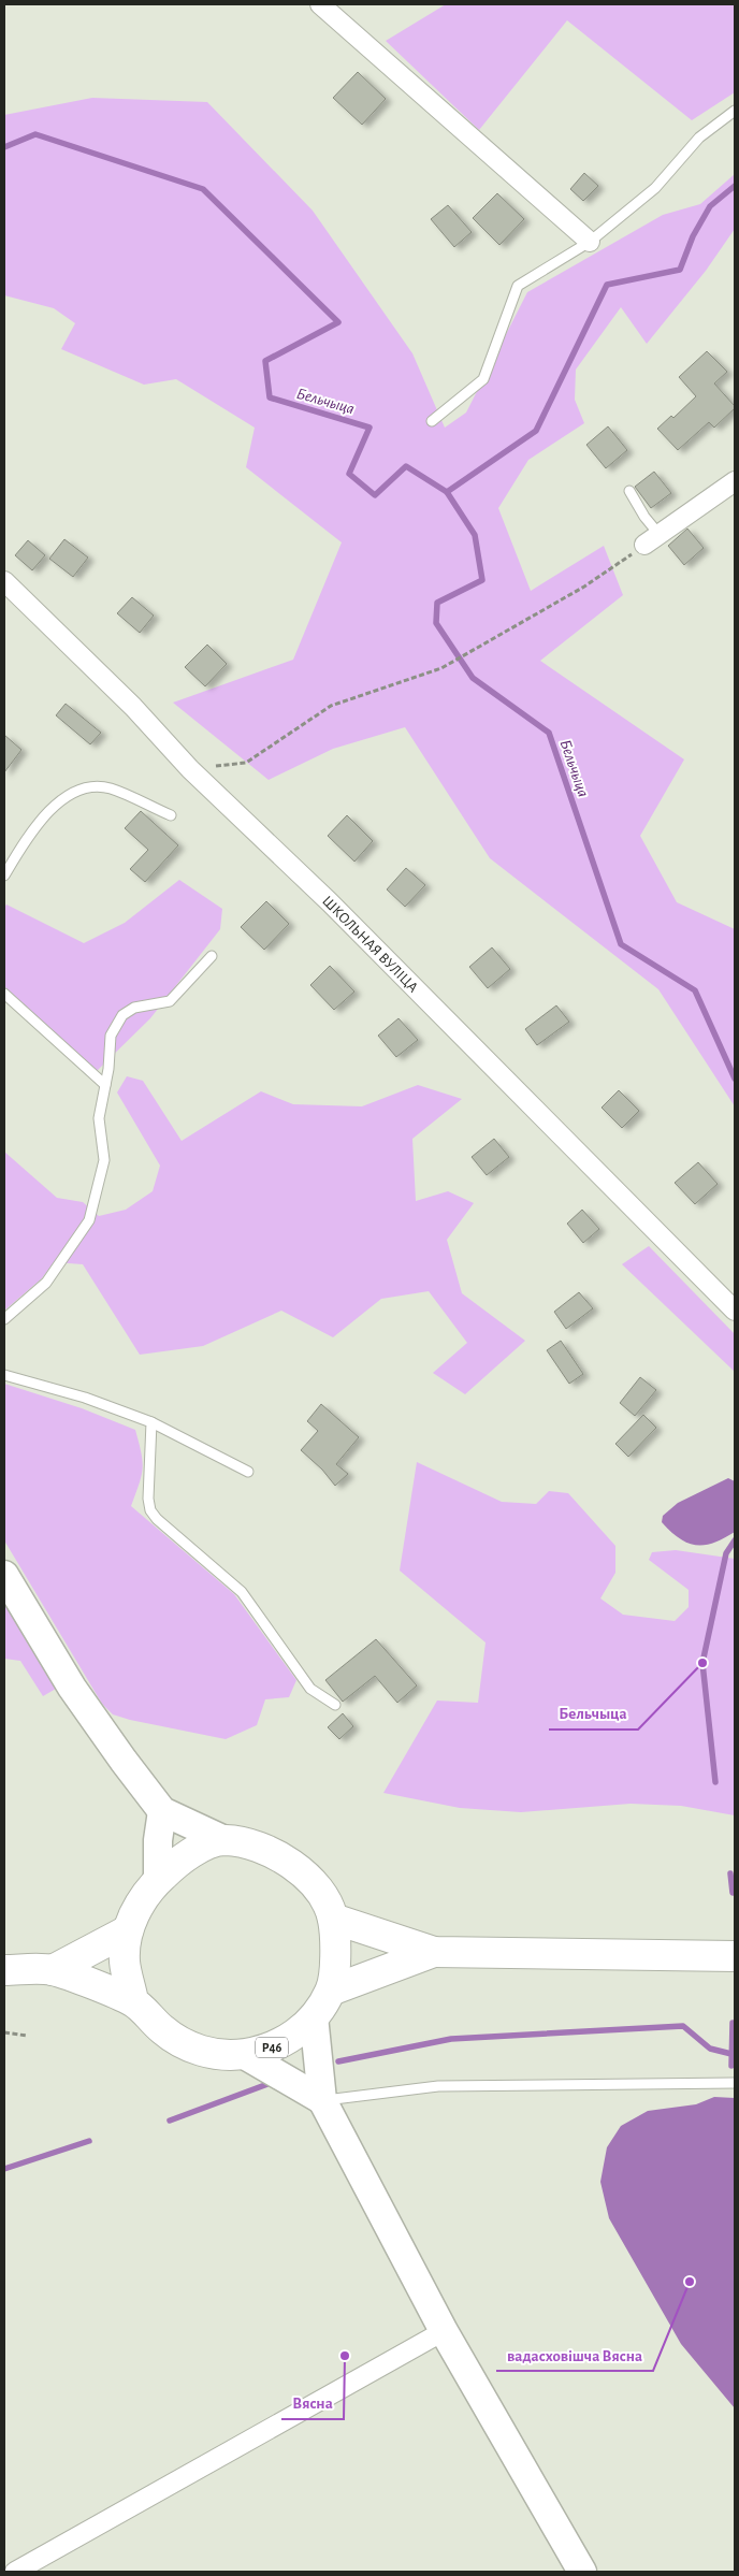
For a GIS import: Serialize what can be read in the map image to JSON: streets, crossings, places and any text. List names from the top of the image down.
{
  "streets": {
    "main road": ["Р46"],
    "street": ["ШКОЛЬНАЯ ВУЛІЦА"]
  },
  "water": ["Бельчыца"],
  "places": ["Бельчыца", "вадасховішча Вясна", "Вясна"]
}
